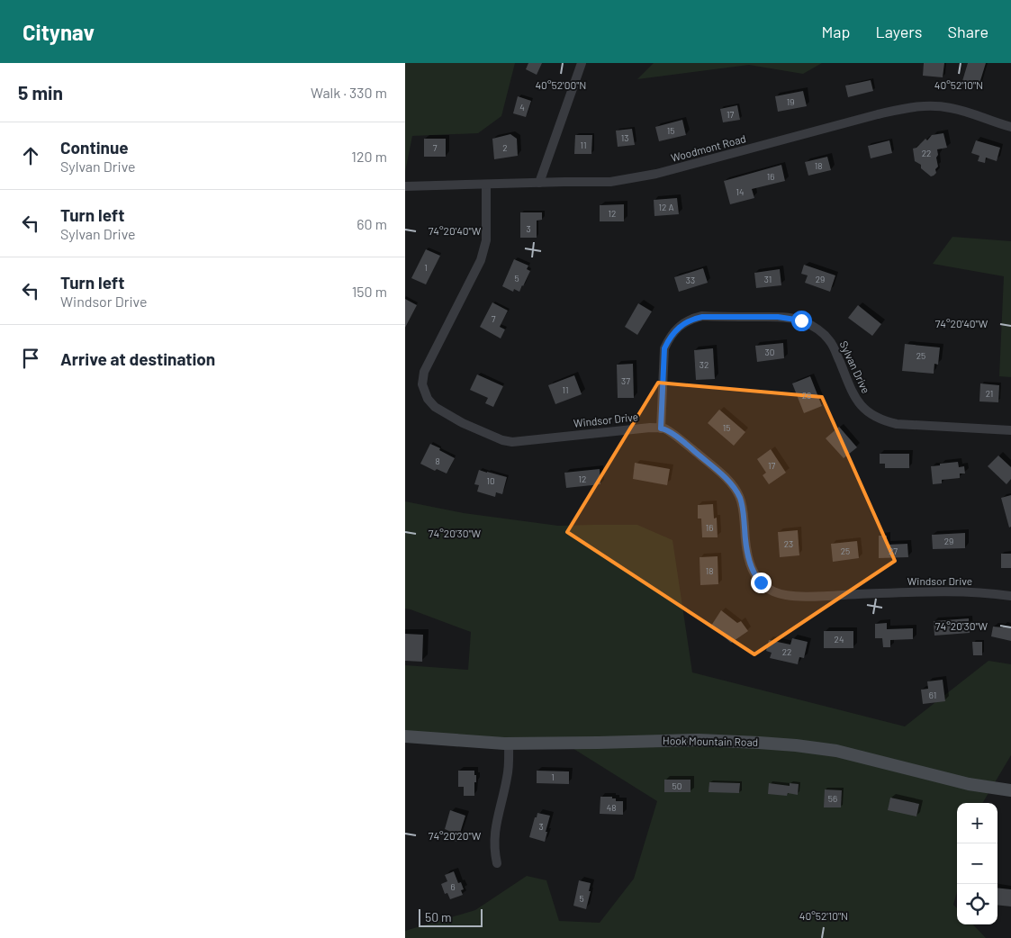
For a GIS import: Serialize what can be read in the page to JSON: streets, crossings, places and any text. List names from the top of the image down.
{
  "streets": {
    "street": [
      "Woodmont Road",
      "Sylvan Drive",
      "Windsor Drive",
      "Hook Mountain Road"
    ]
  },
  "crossings": [
    ["Woodmont Road", "Windsor Drive"],
    ["Sylvan Drive", "Windsor Drive"]
  ],
  "house_numbers": [
    "19",
    "4",
    "17",
    "15",
    "13",
    "11",
    "7",
    "2",
    "22",
    "18",
    "16",
    "14",
    "12 A",
    "12",
    "3",
    "1",
    "5",
    "31",
    "29",
    "33",
    "7",
    "30",
    "25",
    "32",
    "37",
    "11",
    "21",
    "28",
    "15",
    "8",
    "17",
    "12",
    "10",
    "16",
    "29",
    "23",
    "25",
    "27",
    "18",
    "24",
    "22",
    "61",
    "1",
    "50",
    "56",
    "48",
    "3",
    "6",
    "5"
  ],
  "scale_bar": "50 m",
  "page": {
    "header": "Citynav",
    "nav": ["Map", "Layers", "Share"],
    "heading": ["5 min", "Walk · 330 m"],
    "list": [
      ["Continue", "Sylvan Drive", "120 m"],
      ["Turn left", "Sylvan Drive", "60 m"],
      ["Turn left", "Windsor Drive", "150 m"],
      "Arrive at destination"
    ],
    "map_buttons": ["+", "−"],
    "scale": "50 m"
  },
  "coordinates": [
    "40°52'00\"N",
    "40°52'10\"N",
    "74°20'40\"W",
    "74°20'30\"W",
    "74°20'20\"W"
  ]
}
